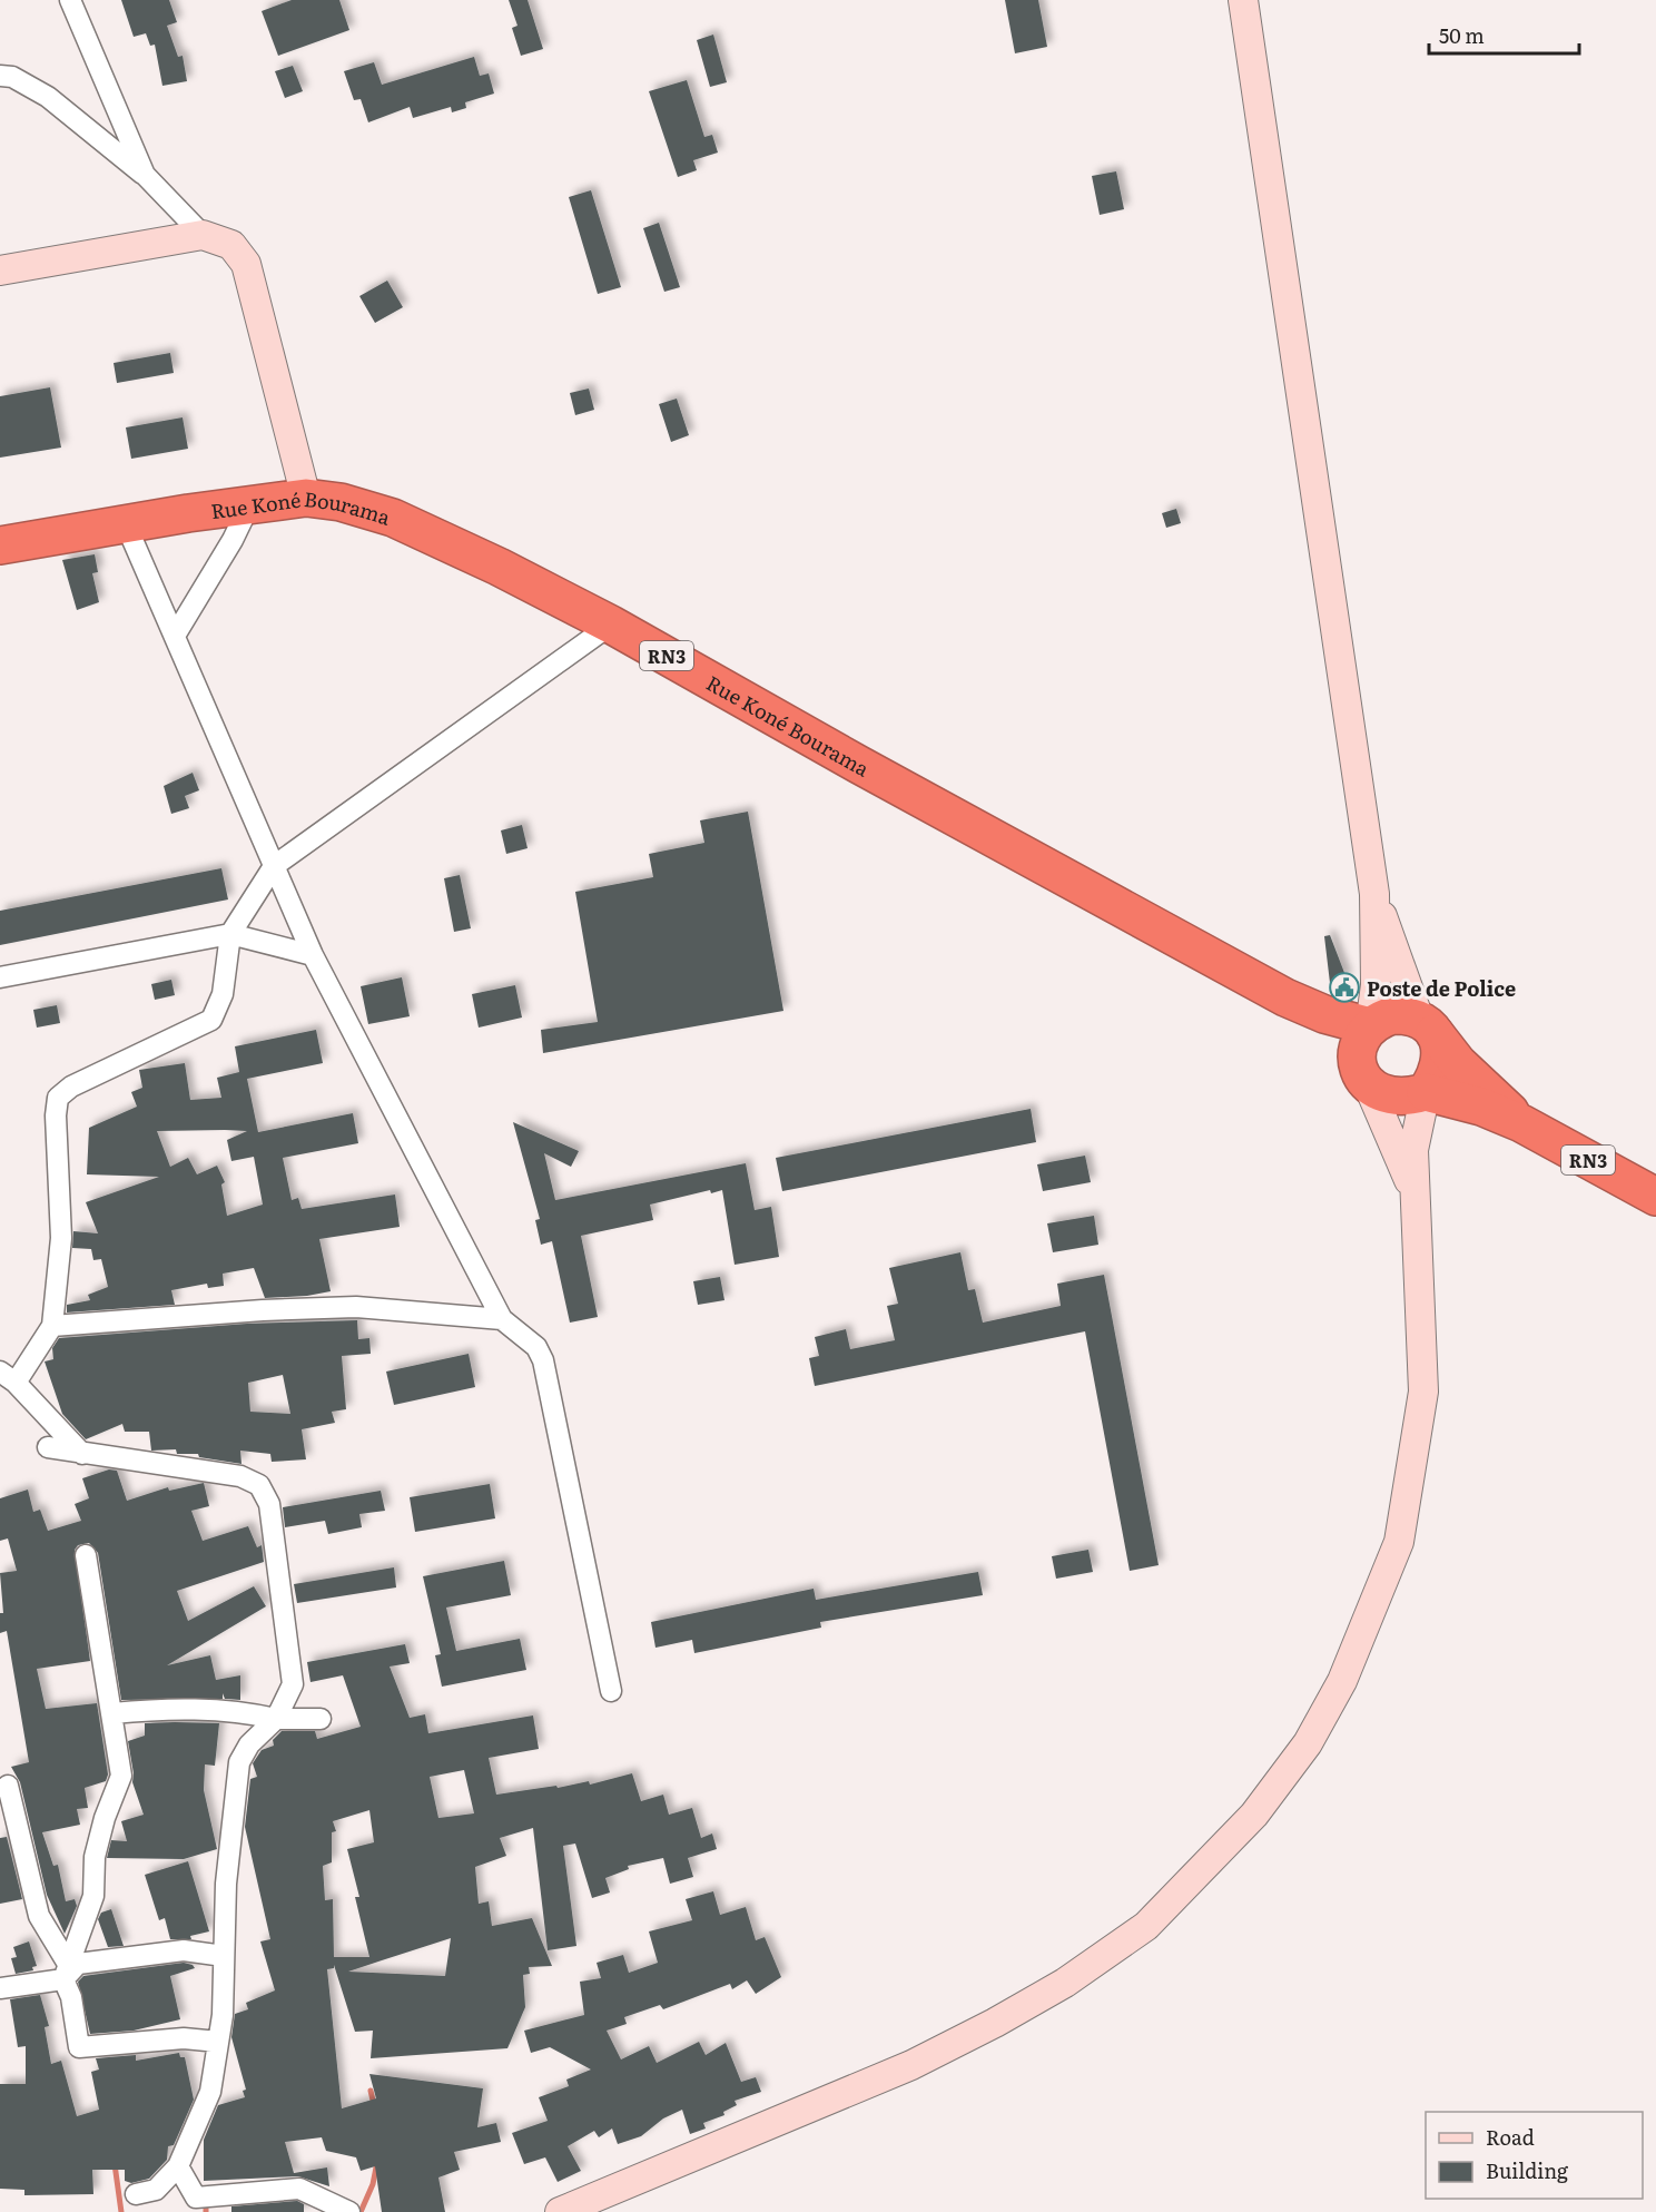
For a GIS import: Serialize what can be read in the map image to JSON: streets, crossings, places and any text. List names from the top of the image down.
{
  "streets": {
    "highway": ["Rue Koné Bourama", "RN3"]
  },
  "crossings": [
    ["Rue Koné Bourama", "RN3"]
  ],
  "places": {
    "public building": ["Poste de Police"]
  },
  "legend": ["Road", "Building"],
  "scale_bar": "50 m"
}
